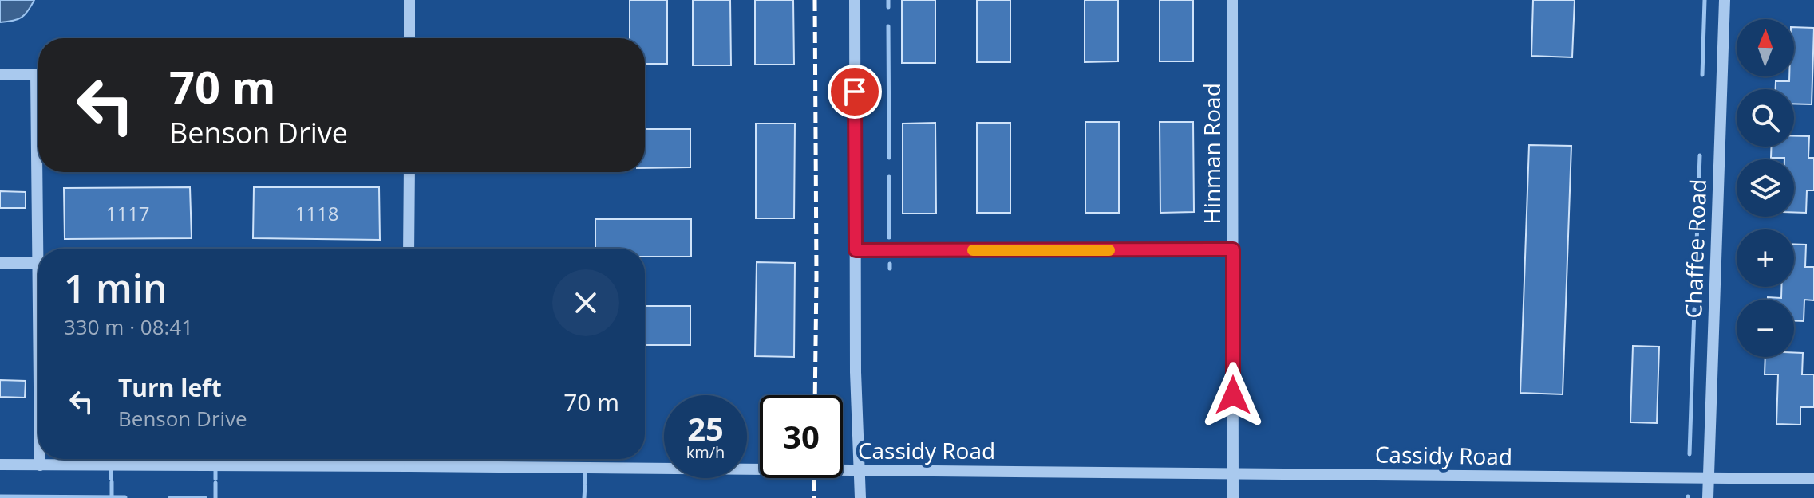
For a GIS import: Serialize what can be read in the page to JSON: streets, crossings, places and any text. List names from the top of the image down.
{
  "streets": {
    "street": ["Hinman Road", "Chaffee Road", "Cassidy Road"]
  },
  "crossings": [
    ["Hinman Road", "Cassidy Road"],
    ["Chaffee Road", "Cassidy Road"]
  ],
  "house_numbers": ["1117", "1118"],
  "north": "top",
  "page": {
    "map_buttons": ["+", "−"],
    "turn": ["70 m", "Benson Drive"],
    "heading": ["1 min", "330 m · 08:41"],
    "list": [
      {
        "name": "Turn left",
        "note": "Benson Drive",
        "value": "70 m"
      }
    ],
    "speed": "25 km/h",
    "limit": "30"
  }
}
